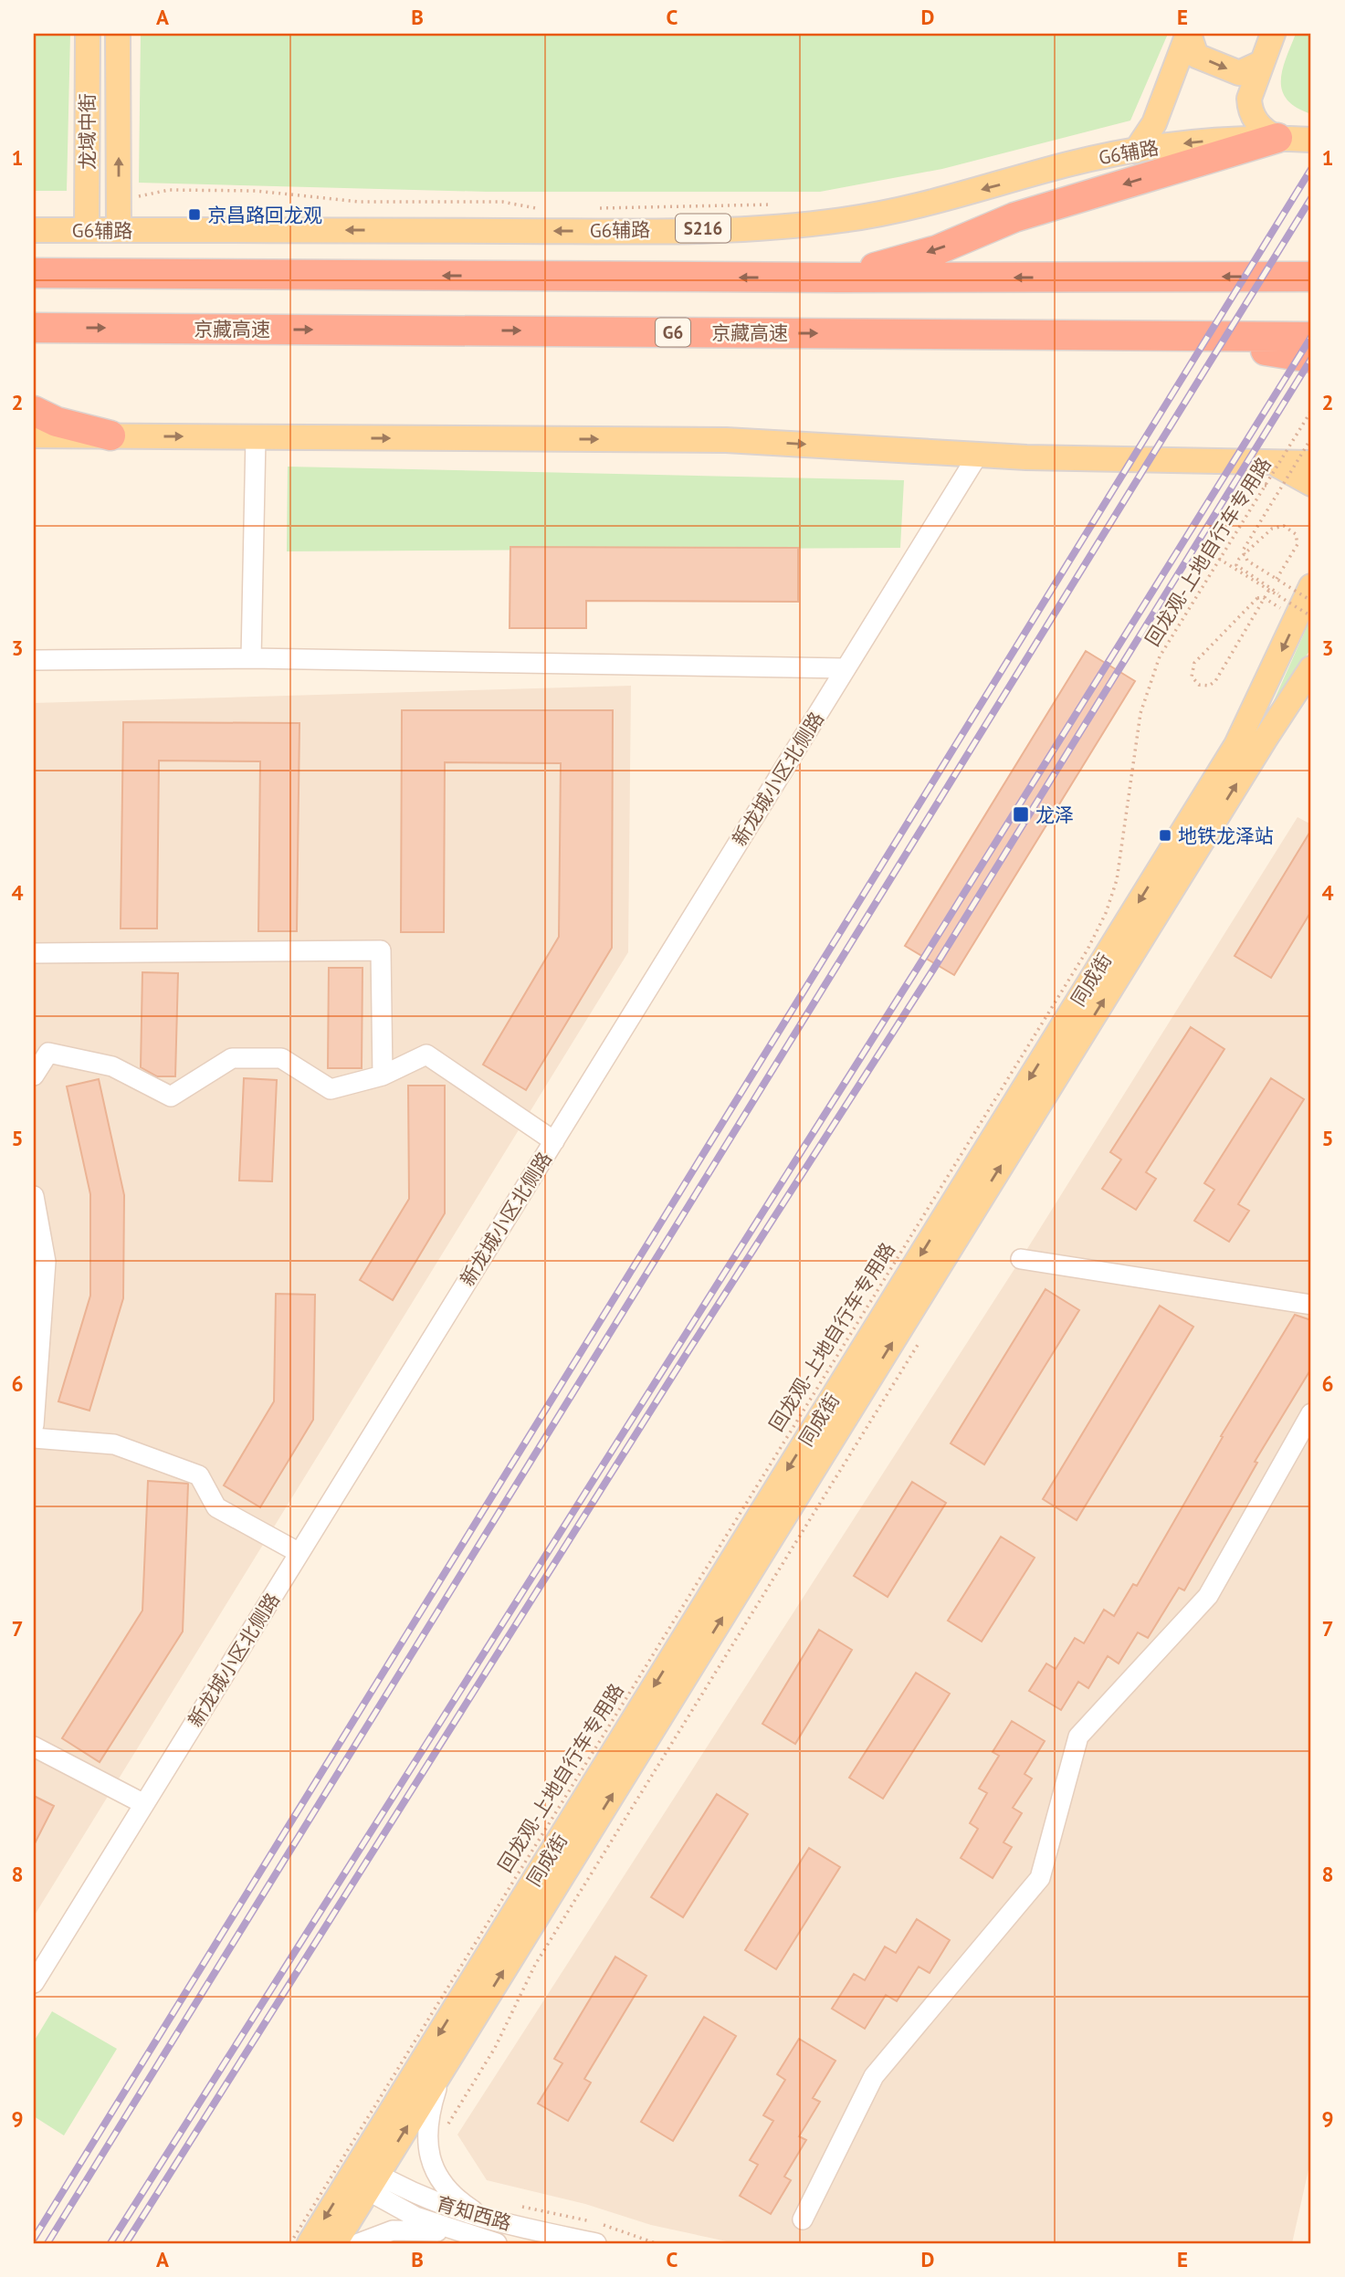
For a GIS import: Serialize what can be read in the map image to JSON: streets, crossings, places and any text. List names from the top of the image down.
{
  "streets": {
    "highway": ["京藏高速", "G6"],
    "main road": [
      "龙域中街",
      "G6辅路",
      "S216",
      "同成街"
    ],
    "street": ["新龙城小区北侧路", "育知西路"],
    "path": ["回龙观-上地自行车专用路"]
  },
  "crossings": [
    ["龙域中街", "G6辅路"],
    ["同成街", "育知西路"]
  ],
  "places": {
    "transit": ["京昌路回龙观", "龙泽", "地铁龙泽站"]
  },
  "grid": {
    "columns": [
      "A",
      "B",
      "C",
      "D",
      "E"
    ],
    "rows": [
      "1",
      "2",
      "3",
      "4",
      "5",
      "6",
      "7",
      "8",
      "9"
    ]
  }
}
